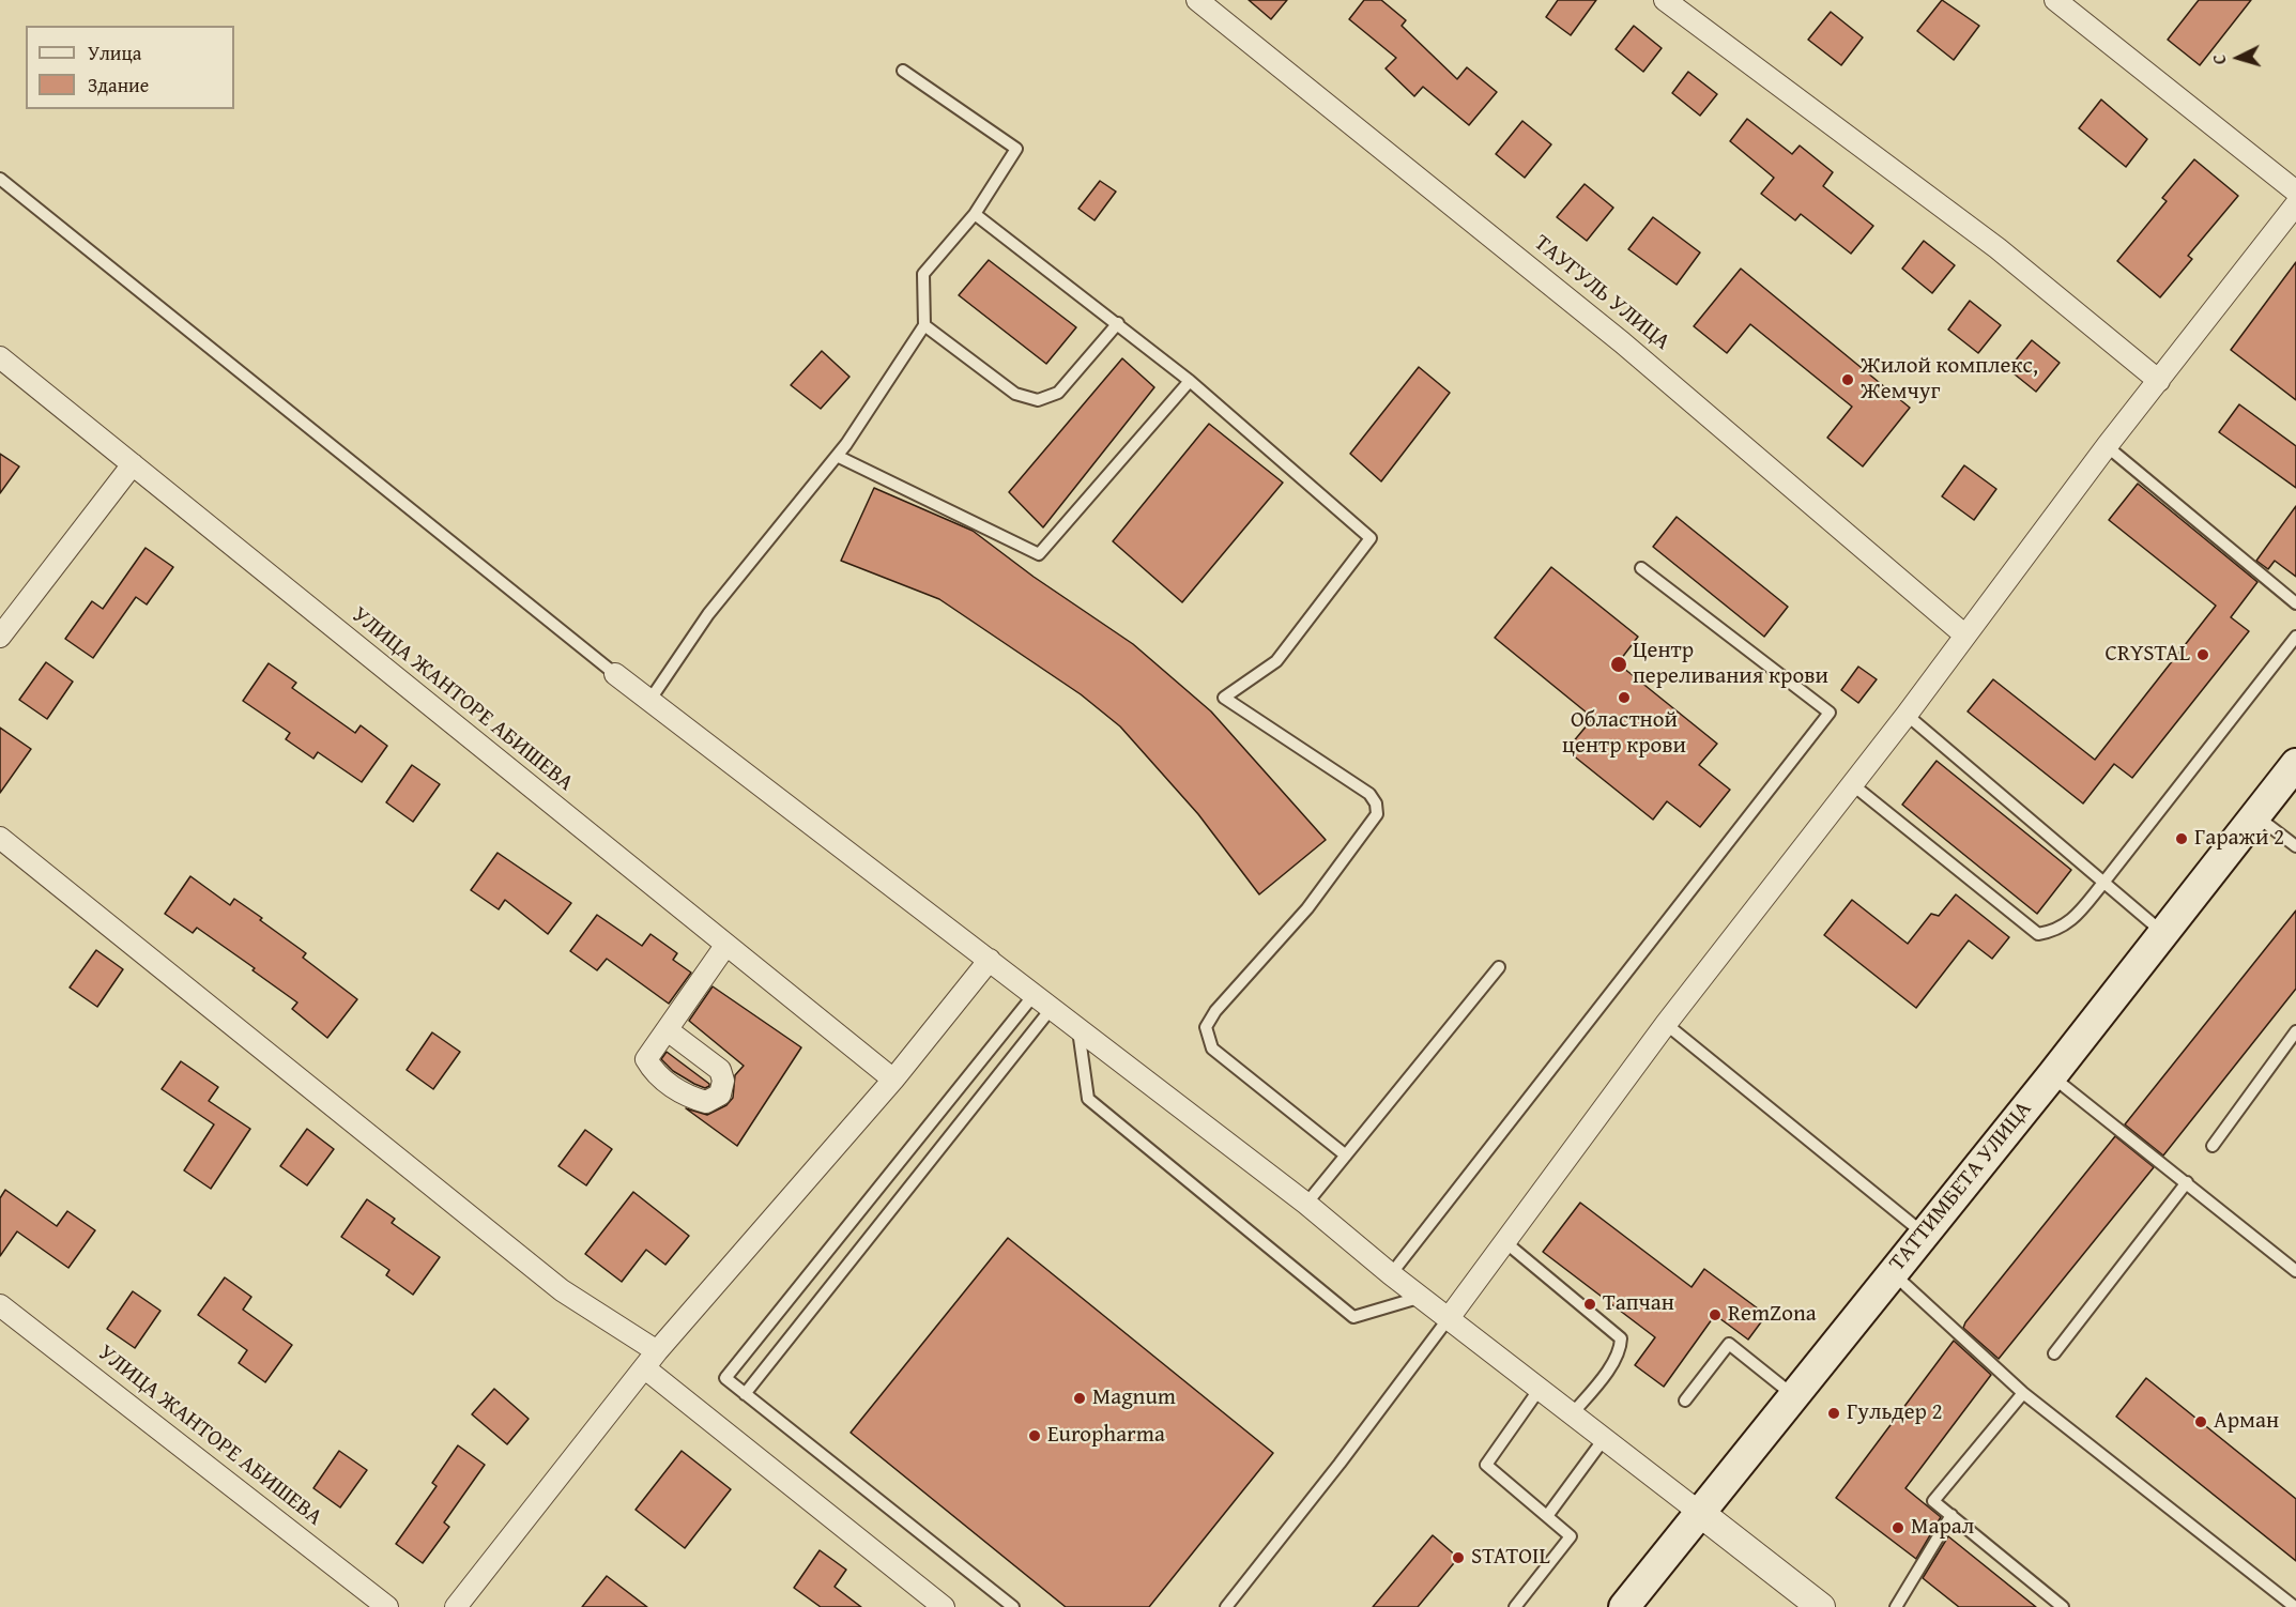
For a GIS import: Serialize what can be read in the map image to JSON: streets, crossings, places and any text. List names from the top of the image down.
{
  "streets": {
    "main road": ["ТАТТИМБЕТА УЛИЦА"],
    "street": ["ТАУГУЛЬ УЛИЦА", "УЛИЦА ЖАНТОРЕ АБИШЕВА"]
  },
  "places": [
    "Жилой комплекс, Жемчуг",
    "CRYSTAL",
    "Центр переливания крови",
    "Областной центр крови",
    "Гаражи 2",
    "Тапчан",
    "RemZona",
    "Magnum",
    "Гульдер 2",
    "Арман",
    "Europharma",
    "Марал",
    "STATOIL"
  ],
  "legend": ["Улица", "Здание"],
  "north": "left"
}
